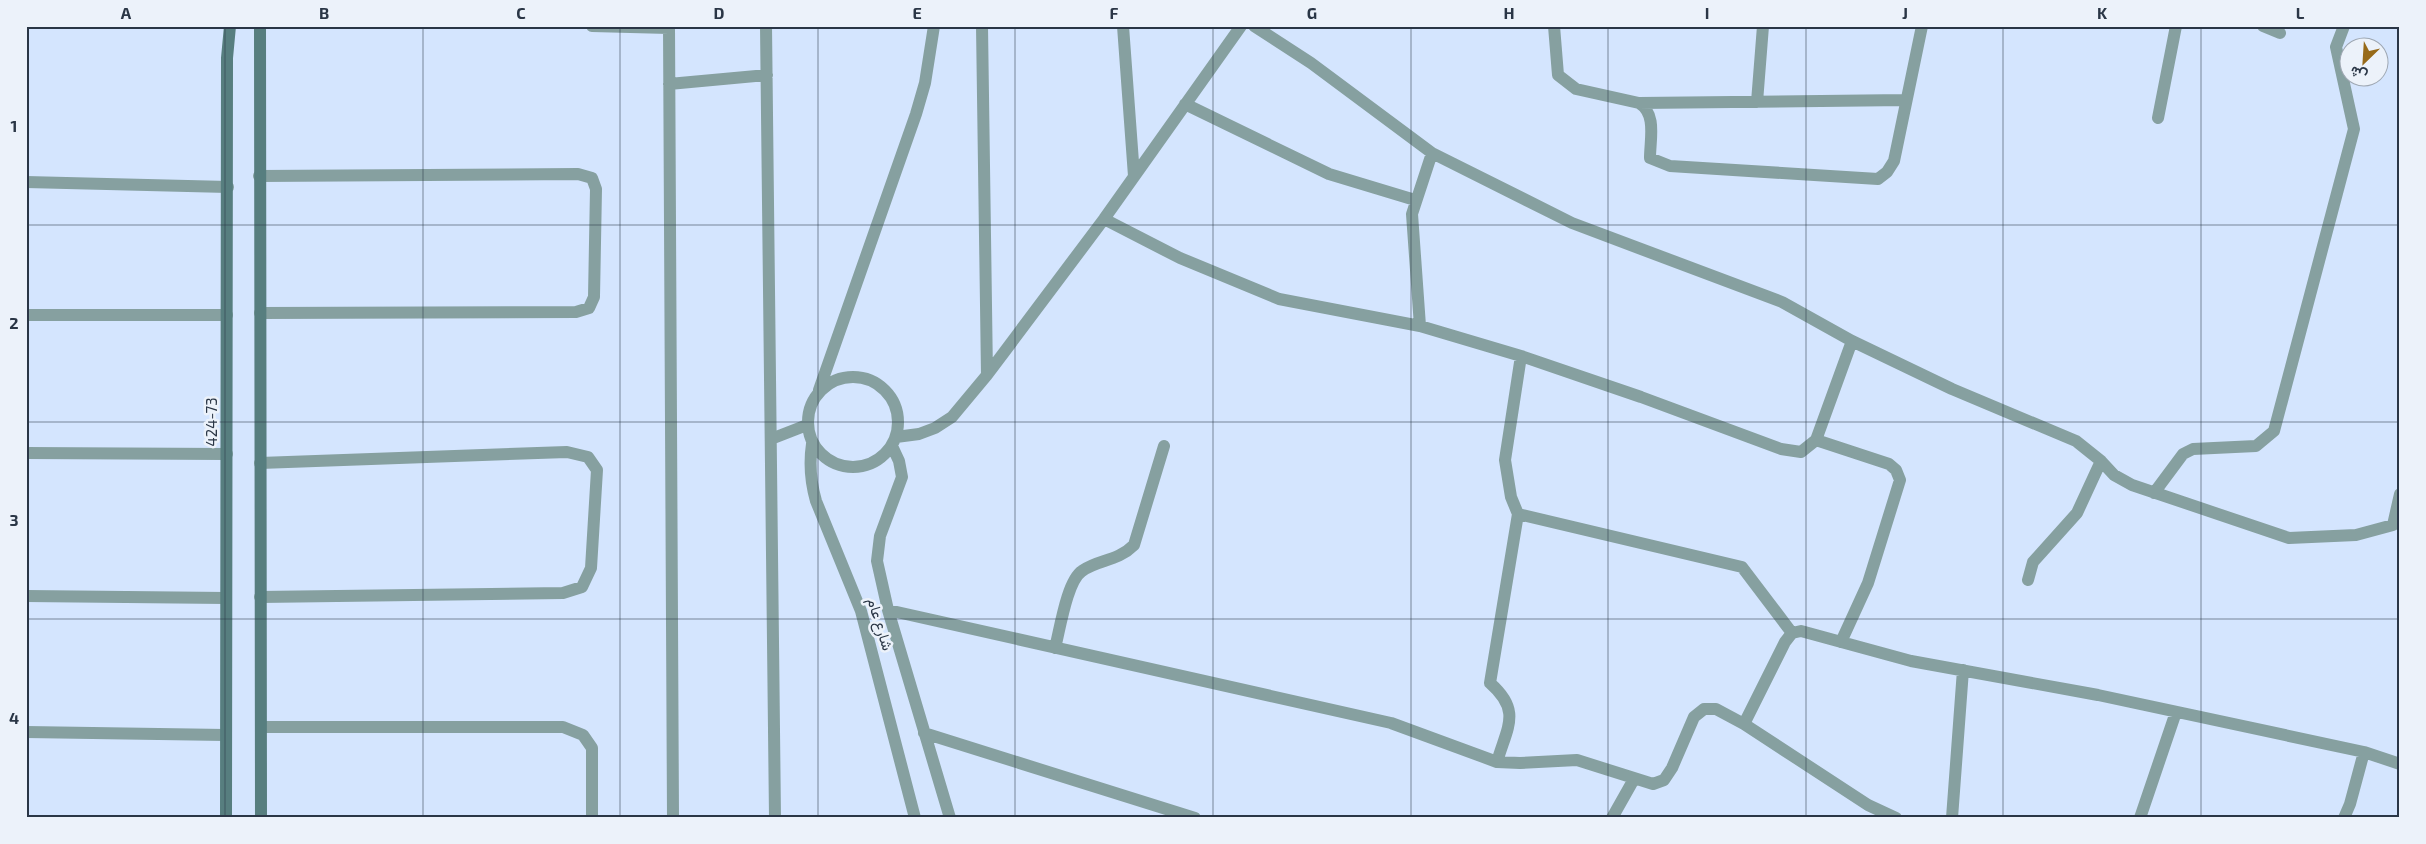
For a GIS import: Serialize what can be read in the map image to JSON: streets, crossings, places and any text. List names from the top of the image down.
{
  "streets": {
    "street": ["424-73", "شارع عام"]
  },
  "north": "bottom left",
  "grid": {
    "columns": [
      "A",
      "B",
      "C",
      "D",
      "E",
      "F",
      "G",
      "H",
      "I",
      "J",
      "K",
      "L"
    ],
    "rows": [
      "1",
      "2",
      "3",
      "4"
    ]
  }
}
